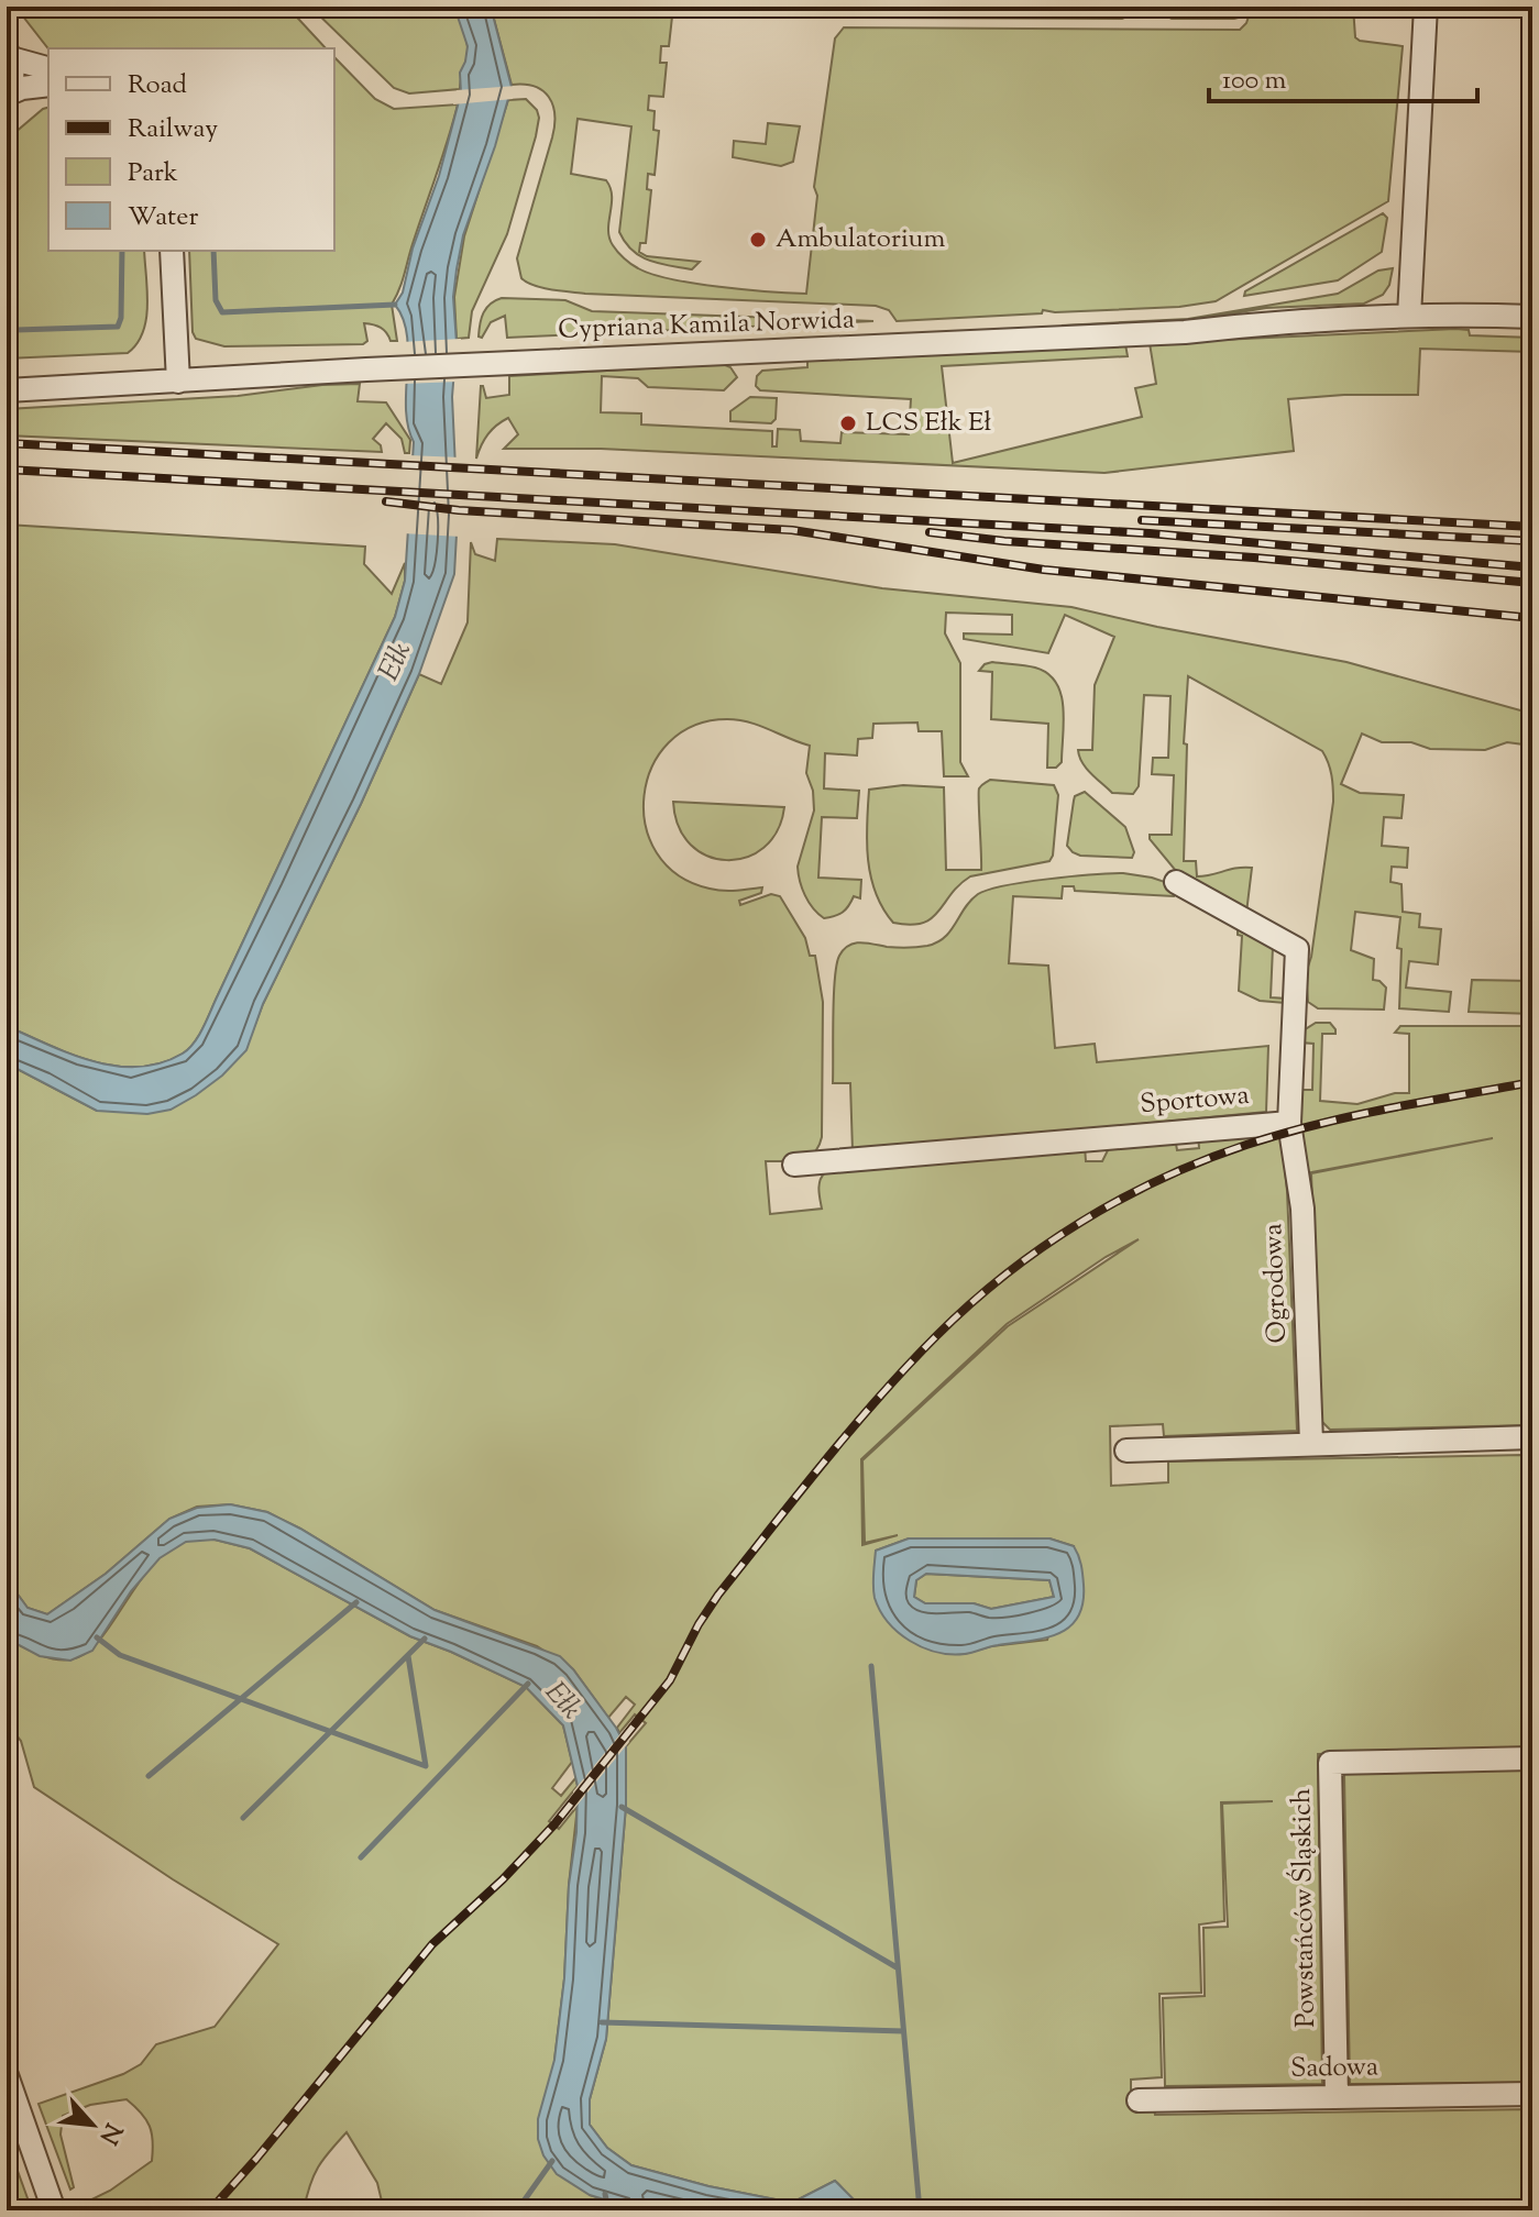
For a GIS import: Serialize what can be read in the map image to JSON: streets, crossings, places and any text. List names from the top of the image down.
{
  "streets": {
    "street": [
      "Cypriana Kamila Norwida",
      "Sportowa",
      "Ogrodowa",
      "Powstańców Śląskich",
      "Sadowa"
    ]
  },
  "crossings": [
    ["Sportowa", "Ogrodowa"],
    ["Powstańców Śląskich", "Sadowa"]
  ],
  "water": ["Ełk"],
  "places": ["Ambulatorium", "LCS Ełk Eł"],
  "legend": [
    "Road",
    "Railway",
    "Park",
    "Water"
  ],
  "scale_bar": "100 m",
  "north": "bottom right"
}
